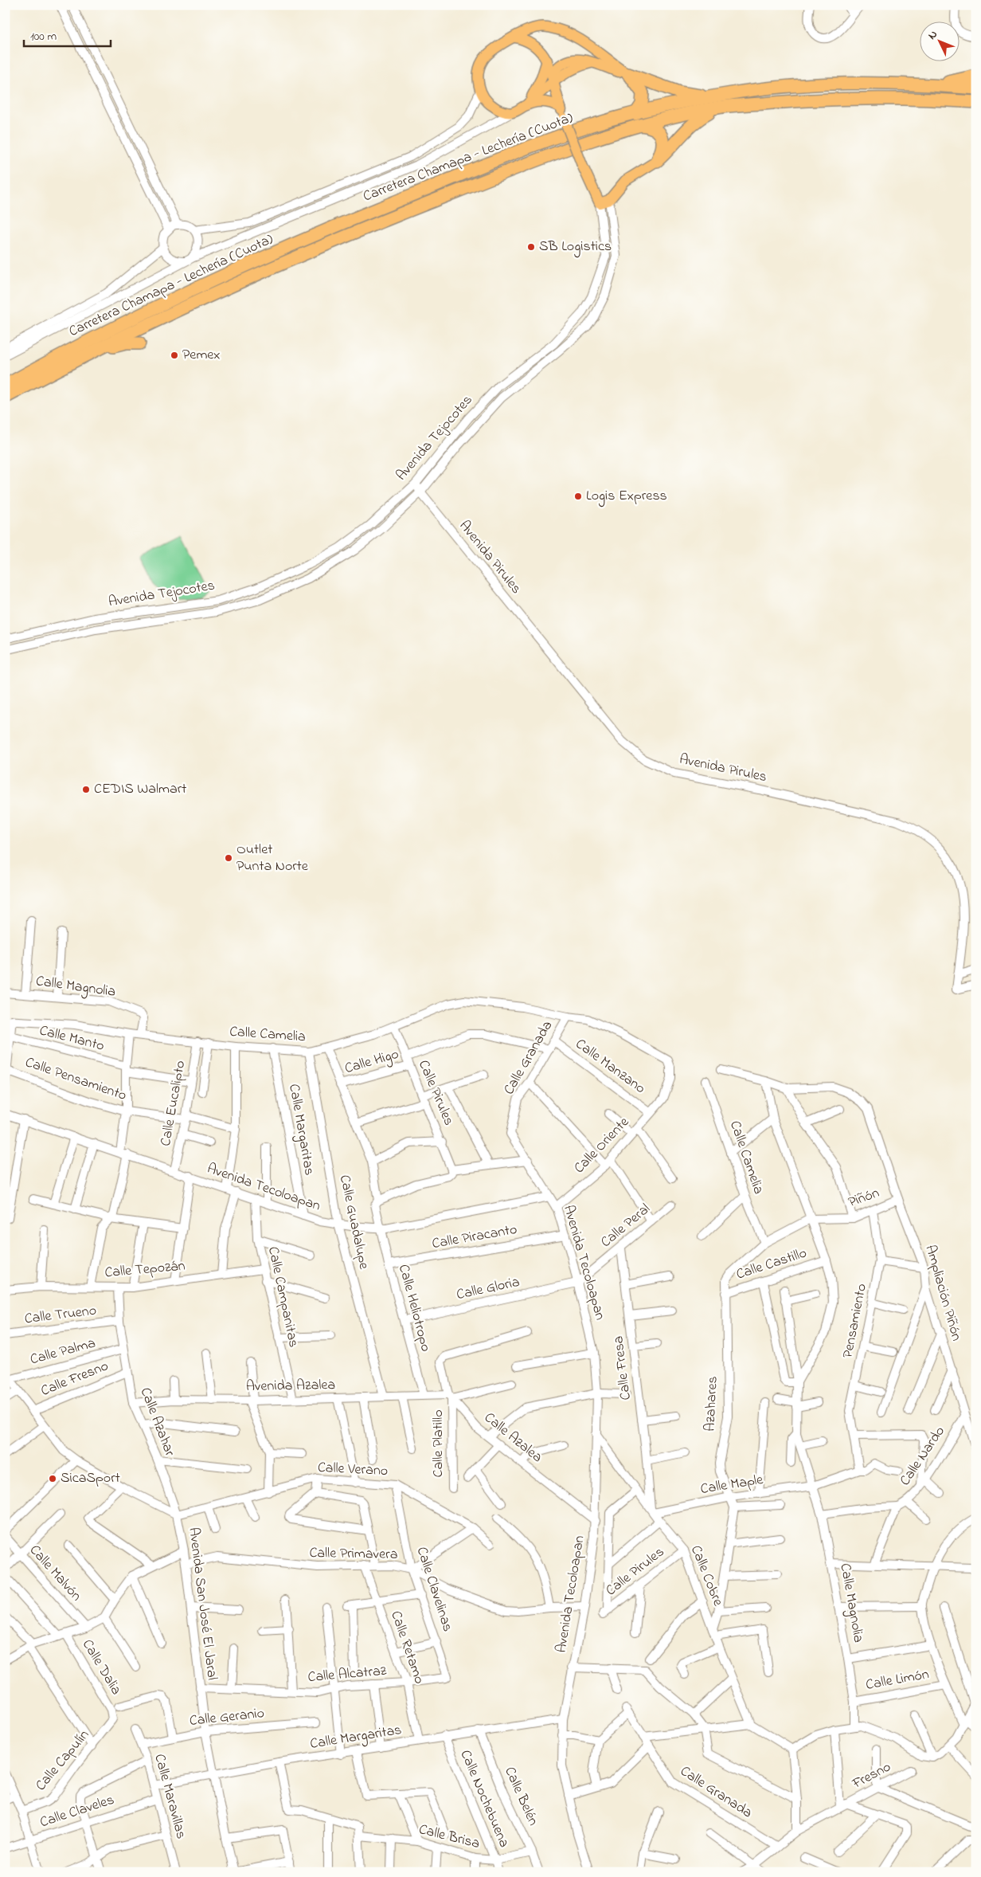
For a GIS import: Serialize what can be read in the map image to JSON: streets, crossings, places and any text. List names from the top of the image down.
{
  "streets": {
    "highway": ["Carretera Chamapa - Lechería (Cuota)"],
    "main road": ["Avenida Tejocotes"],
    "street": [
      "Avenida Pirules",
      "Calle Magnolia",
      "Calle Camelia",
      "Calle Manto",
      "Calle Granada",
      "Calle Higo",
      "Calle Manzano",
      "Calle Pensamiento",
      "Calle Pirules",
      "Calle Eucalipto",
      "Calle Margaritas",
      "Calle Oriente",
      "Avenida Tecoloapan",
      "Piñón",
      "Calle Guadalupe",
      "Calle Peral",
      "Calle Piracanto",
      "Calle Castillo",
      "Calle Tepozán",
      "Calle Gloria",
      "Ampliación Piñón",
      "Calle Campanitas",
      "Calle Heliotropo",
      "Calle Trueno",
      "Pensamiento",
      "Calle Palma",
      "Calle Fresa",
      "Calle Fresno",
      "Avenida Azalea",
      "Azahares",
      "Calle Azahar",
      "Calle Azalea",
      "Calle Platillo",
      "Calle Nardo",
      "Calle Verano",
      "Calle Maple",
      "Calle Primavera",
      "Calle Malvón",
      "Calle Cobre",
      "Calle Clavelinas",
      "Avenida San José El Jaral",
      "Calle Retamo",
      "Calle Dalia",
      "Calle Alcatraz",
      "Calle Limón",
      "Calle Geranio",
      "Calle Capulín",
      "Fresno",
      "Calle Maravillas",
      "Calle Belén",
      "Calle Nochebuena",
      "Calle Claveles",
      "Calle Brisa"
    ]
  },
  "crossings": [
    ["Avenida Tejocotes", "Avenida Pirules"],
    ["Calle Magnolia", "Calle Camelia"],
    ["Calle Magnolia", "Calle Nardo"],
    ["Calle Magnolia", "Calle Maple"],
    ["Calle Magnolia", "Calle Limón"],
    ["Calle Camelia", "Calle Granada"],
    ["Calle Camelia", "Calle Pirules"],
    ["Calle Camelia", "Calle Eucalipto"],
    ["Calle Camelia", "Calle Margaritas"],
    ["Calle Camelia", "Calle Oriente"],
    ["Calle Camelia", "Calle Guadalupe"],
    ["Calle Camelia", "Azahares"],
    ["Calle Manto", "Calle Eucalipto"],
    ["Calle Granada", "Calle Manzano"],
    ["Calle Granada", "Avenida Tecoloapan"],
    ["Calle Higo", "Calle Pirules"],
    ["Calle Manzano", "Calle Oriente"],
    ["Calle Pensamiento", "Calle Eucalipto"],
    ["Calle Pirules", "Calle Cobre"],
    ["Calle Eucalipto", "Avenida Tecoloapan"],
    ["Calle Margaritas", "Avenida Tecoloapan"],
    ["Calle Margaritas", "Avenida San José El Jaral"],
    ["Calle Margaritas", "Calle Retamo"],
    ["Calle Margaritas", "Calle Maravillas"],
    ["Calle Margaritas", "Calle Belén"],
    ["Calle Margaritas", "Calle Nochebuena"],
    ["Calle Margaritas", "Calle Brisa"],
    ["Calle Oriente", "Avenida Tecoloapan"],
    ["Avenida Tecoloapan", "Calle Guadalupe"],
    ["Avenida Tecoloapan", "Calle Peral"],
    ["Avenida Tecoloapan", "Calle Piracanto"],
    ["Avenida Tecoloapan", "Calle Gloria"],
    ["Avenida Tecoloapan", "Calle Campanitas"],
    ["Avenida Tecoloapan", "Calle Heliotropo"],
    ["Avenida Tecoloapan", "Calle Azalea"],
    ["Avenida Tecoloapan", "Calle Primavera"],
    ["Avenida Tecoloapan", "Calle Cobre"],
    ["Piñón", "Ampliación Piñón"],
    ["Piñón", "Pensamiento"],
    ["Piñón", "Azahares"],
    ["Calle Guadalupe", "Avenida Azalea"],
    ["Calle Peral", "Calle Gloria"],
    ["Calle Peral", "Calle Fresa"],
    ["Calle Piracanto", "Calle Heliotropo"],
    ["Calle Castillo", "Azahares"],
    ["Calle Tepozán", "Calle Campanitas"],
    ["Calle Tepozán", "Calle Azahar"],
    ["Calle Gloria", "Calle Heliotropo"],
    ["Ampliación Piñón", "Calle Nardo"],
    ["Calle Campanitas", "Avenida Azalea"],
    ["Calle Heliotropo", "Avenida Azalea"],
    ["Calle Trueno", "Calle Azahar"],
    ["Calle Palma", "Calle Azahar"],
    ["Calle Palma", "Avenida San José El Jaral"],
    ["Calle Fresa", "Calle Maple"],
    ["Calle Fresa", "Calle Cobre"],
    ["Calle Fresno", "Calle Azahar"],
    ["Calle Fresno", "Avenida San José El Jaral"],
    ["Avenida Azalea", "Calle Azahar"],
    ["Avenida Azalea", "Calle Azalea"],
    ["Avenida Azalea", "Calle Platillo"],
    ["Azahares", "Calle Maple"],
    ["Azahares", "Calle Cobre"],
    ["Calle Azahar", "Calle Verano"],
    ["Calle Azahar", "Avenida San José El Jaral"],
    ["Calle Azalea", "Calle Platillo"],
    ["Calle Verano", "Calle Clavelinas"],
    ["Calle Verano", "Avenida San José El Jaral"],
    ["Calle Maple", "Calle Cobre"],
    ["Calle Primavera", "Calle Clavelinas"],
    ["Calle Primavera", "Avenida San José El Jaral"],
    ["Calle Primavera", "Calle Retamo"],
    ["Calle Clavelinas", "Calle Alcatraz"],
    ["Avenida San José El Jaral", "Calle Alcatraz"],
    ["Avenida San José El Jaral", "Calle Geranio"],
    ["Calle Retamo", "Calle Alcatraz"],
    ["Calle Dalia", "Calle Capulín"],
    ["Calle Geranio", "Calle Maravillas"],
    ["Calle Maravillas", "Calle Claveles"],
    ["Calle Belén", "Calle Brisa"],
    ["Calle Nochebuena", "Calle Brisa"]
  ],
  "places": [
    "SB Logistics",
    "Pemex",
    "Logis Express",
    "CEDIS Walmart",
    "Outlet Punta Norte",
    "SicaSport"
  ],
  "scale_bar": "100 m",
  "north": "top left"
}
